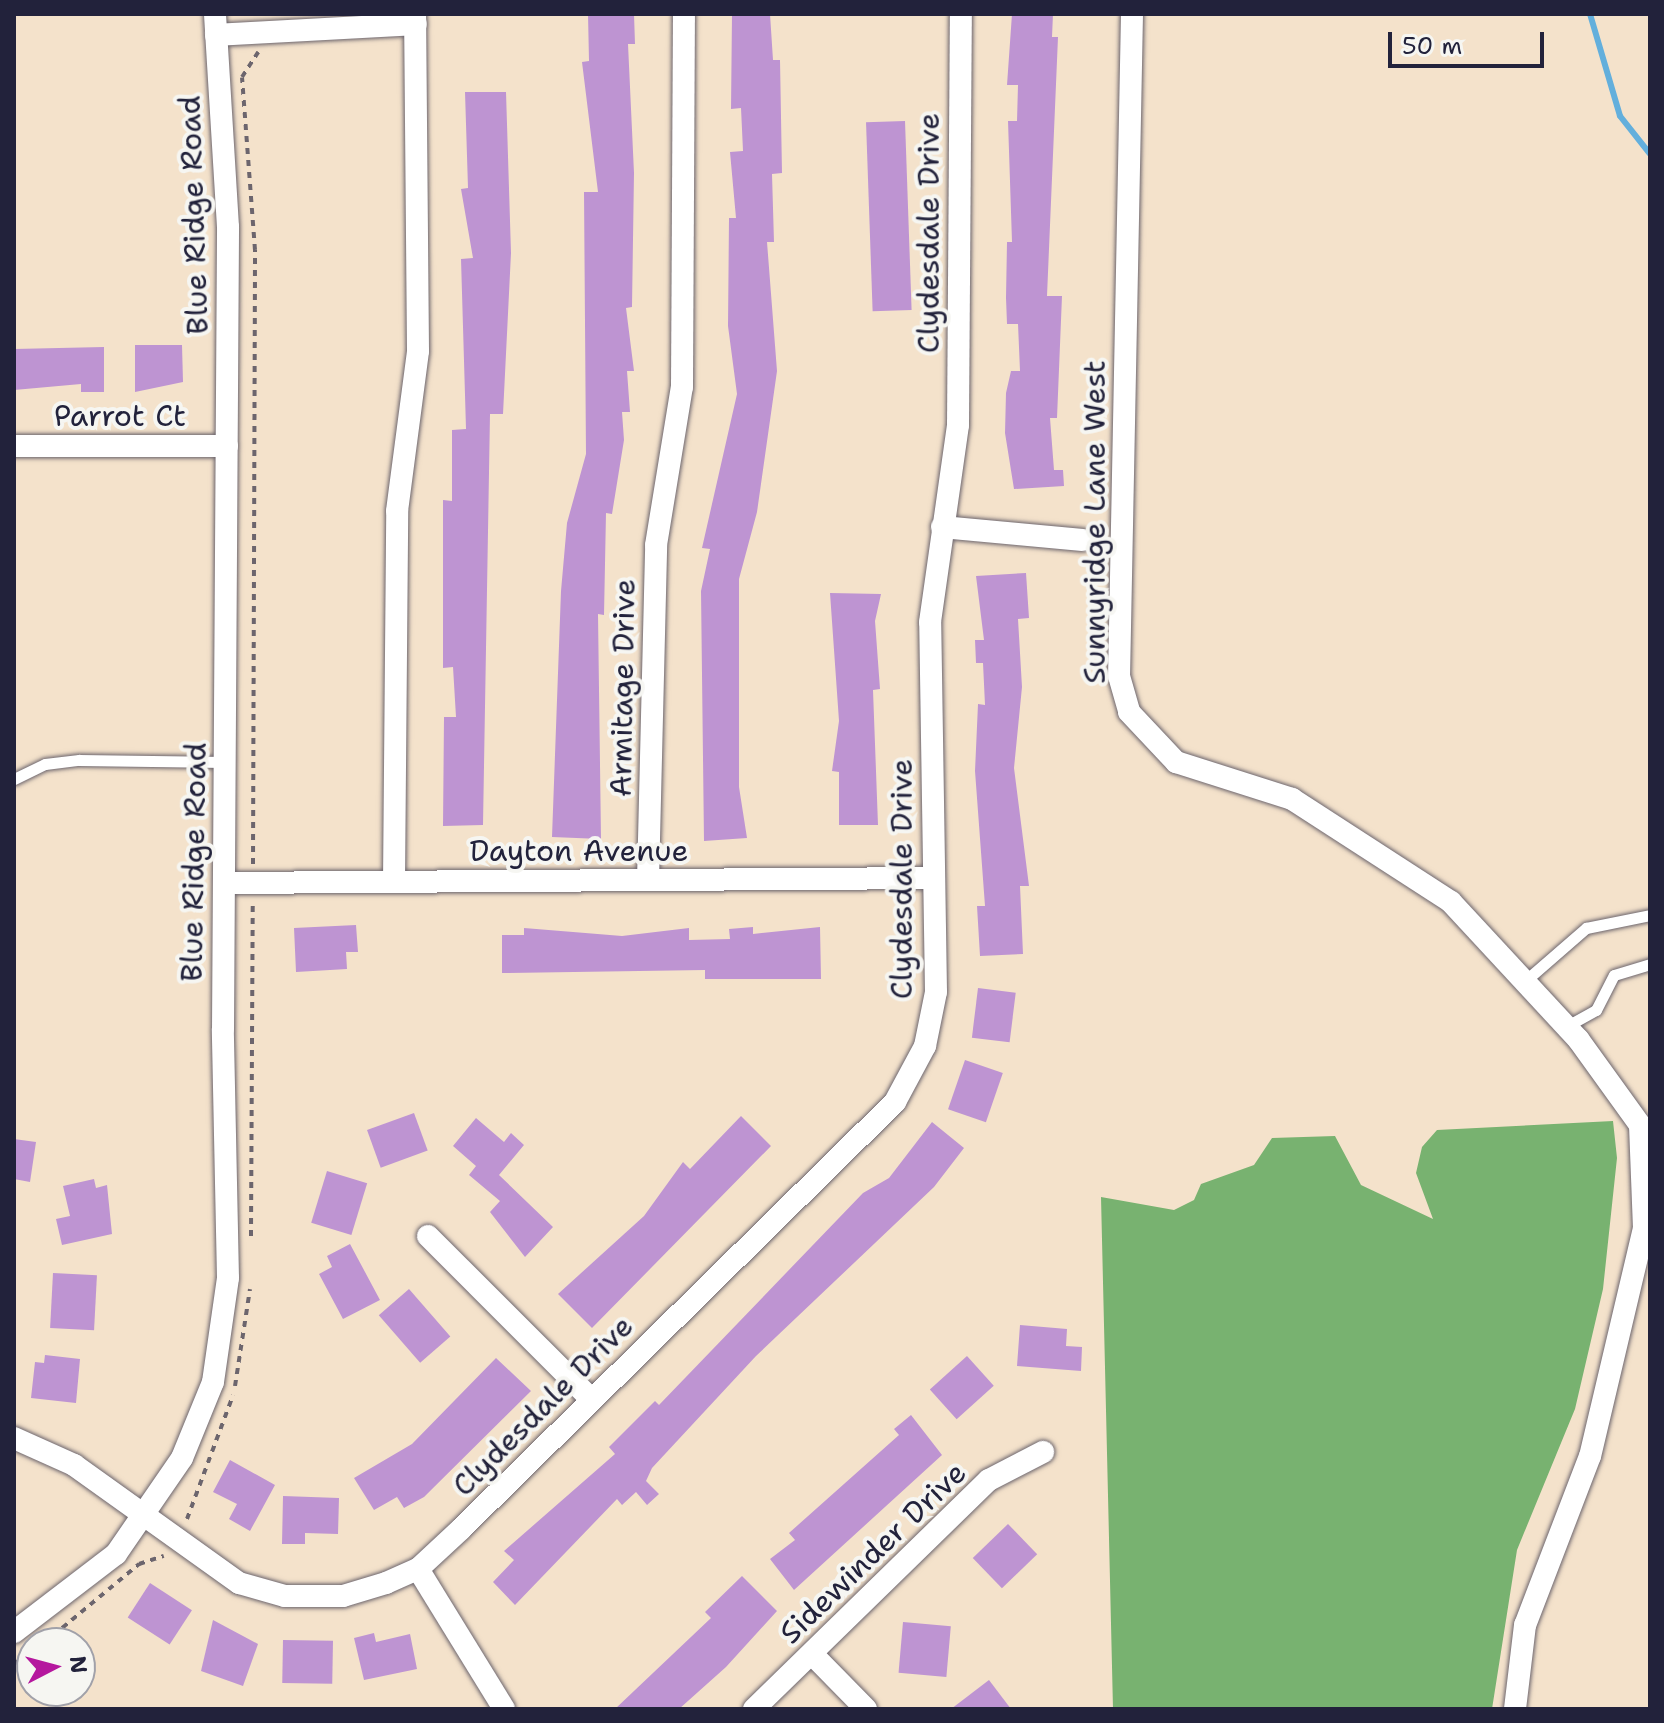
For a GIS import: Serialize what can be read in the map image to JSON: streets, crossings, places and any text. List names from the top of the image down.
{
  "streets": {
    "street": [
      "Blue Ridge Road",
      "Clydesdale Drive",
      "Parrot Ct",
      "Sunnyridge Lane West",
      "Armitage Drive",
      "Dayton Avenue",
      "Sidewinder Drive"
    ]
  },
  "crossings": [
    ["Blue Ridge Road", "Clydesdale Drive"],
    ["Blue Ridge Road", "Parrot Ct"],
    ["Blue Ridge Road", "Dayton Avenue"],
    ["Clydesdale Drive", "Dayton Avenue"],
    ["Armitage Drive", "Dayton Avenue"]
  ],
  "scale_bar": "50 m",
  "north": "right"
}
